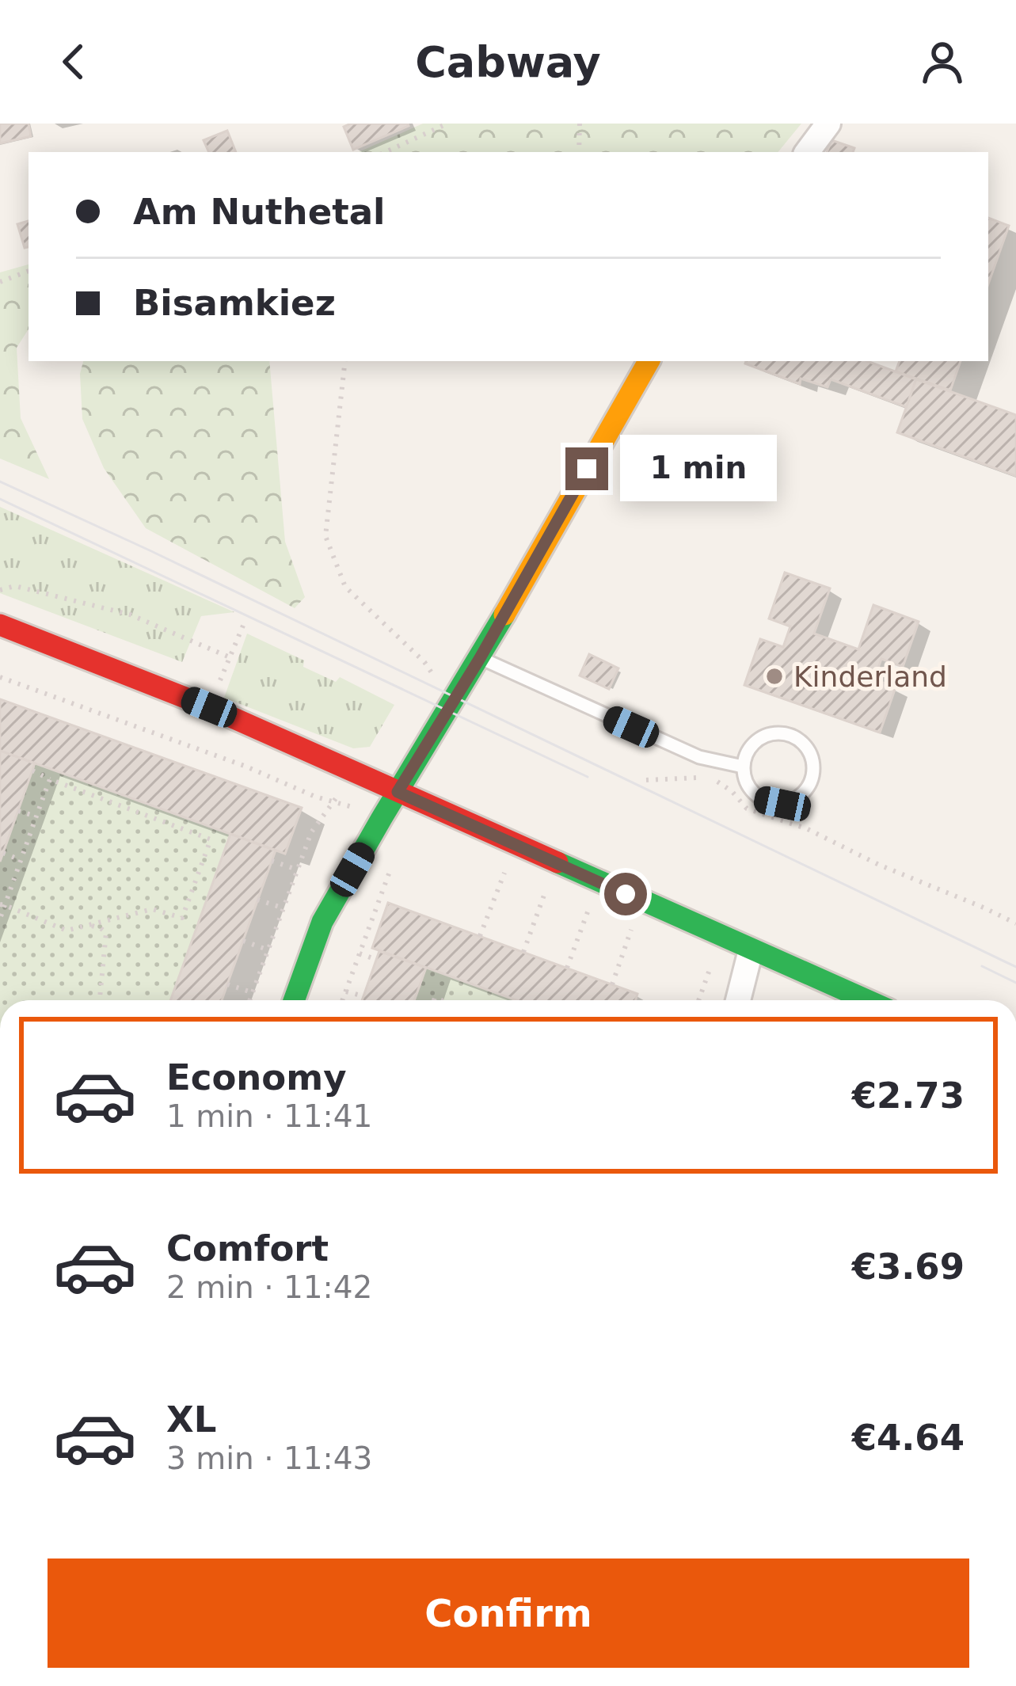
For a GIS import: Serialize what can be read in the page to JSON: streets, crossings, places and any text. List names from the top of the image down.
{
  "places": ["Kinderland"],
  "page": {
    "header": "Cabway",
    "banner": ["Am Nuthetal", "Bisamkiez"],
    "bubble": "1 min",
    "list": [
      {
        "name": "Economy",
        "note": "1 min · 11:41",
        "value": "€2.73"
      },
      {
        "name": "Comfort",
        "note": "2 min · 11:42",
        "value": "€3.69"
      },
      {
        "name": "XL",
        "note": "3 min · 11:43",
        "value": "€4.64"
      }
    ],
    "buttons": "Confirm"
  }
}
